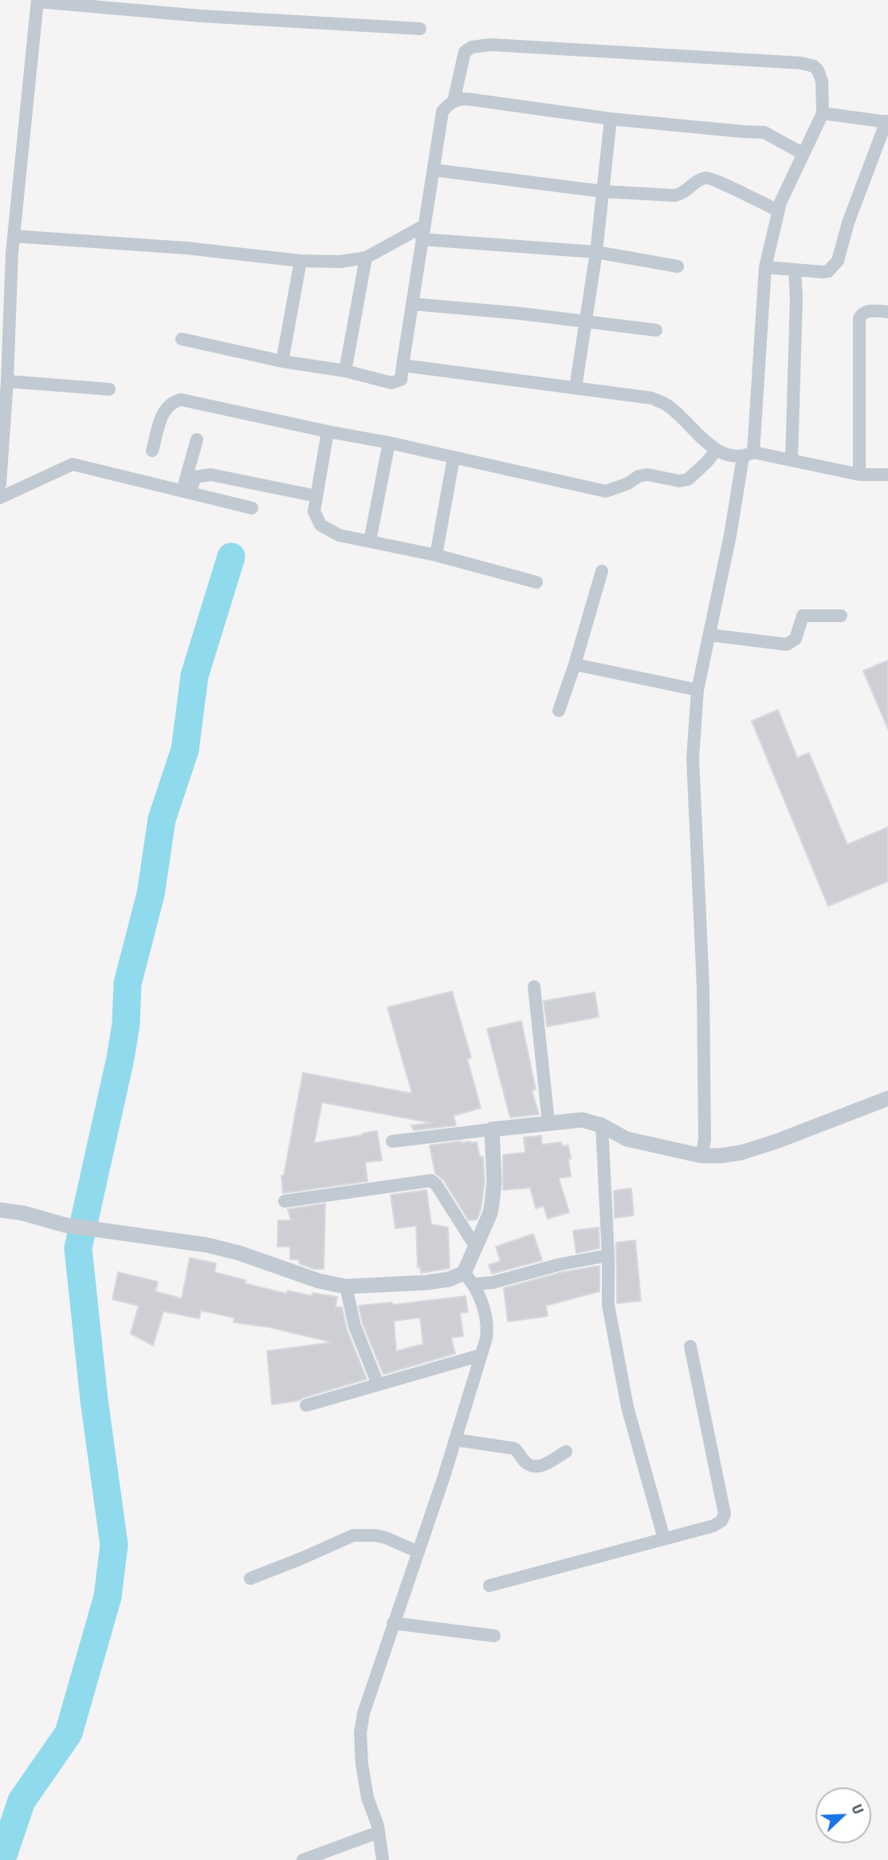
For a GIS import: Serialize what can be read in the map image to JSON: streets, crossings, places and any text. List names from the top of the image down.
{
  "north": "top right"
}
